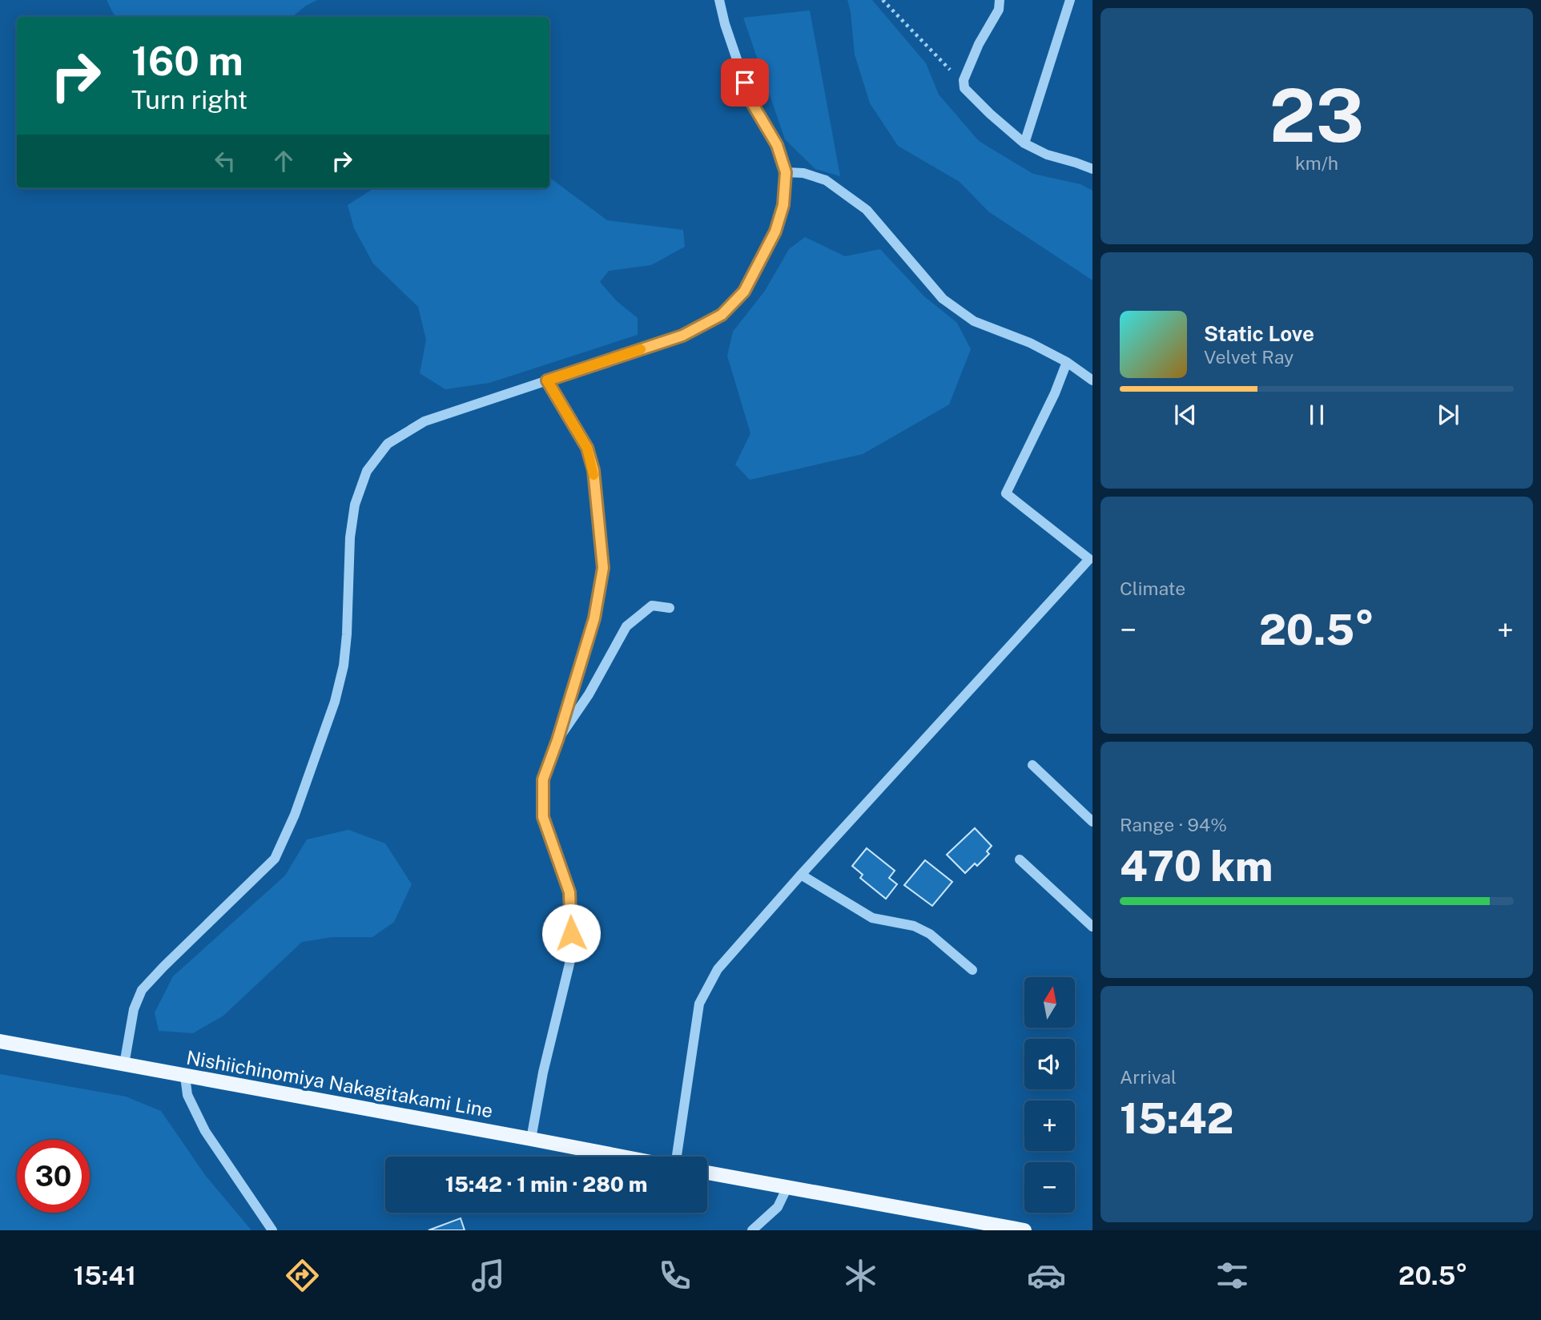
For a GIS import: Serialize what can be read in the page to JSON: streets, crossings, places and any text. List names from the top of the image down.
{
  "streets": {
    "main road": ["Nishiichinomiya Nakagitakami Line"]
  },
  "north": "top",
  "page": {
    "tile": [
      ["23", "km/h"],
      "Climate",
      ["Range · 94%", "470 km"],
      ["Arrival", "15:42"]
    ],
    "turn": ["160 m", "Turn right"],
    "song": ["Static Love", "Velvet Ray"],
    "heat": ["−", "20.5°", "+"],
    "map_buttons": ["+", "−"],
    "limit": "30",
    "trip": "15:42 · 1 min · 280 m",
    "tabs": ["15:41", "20.5°"]
  }
}
